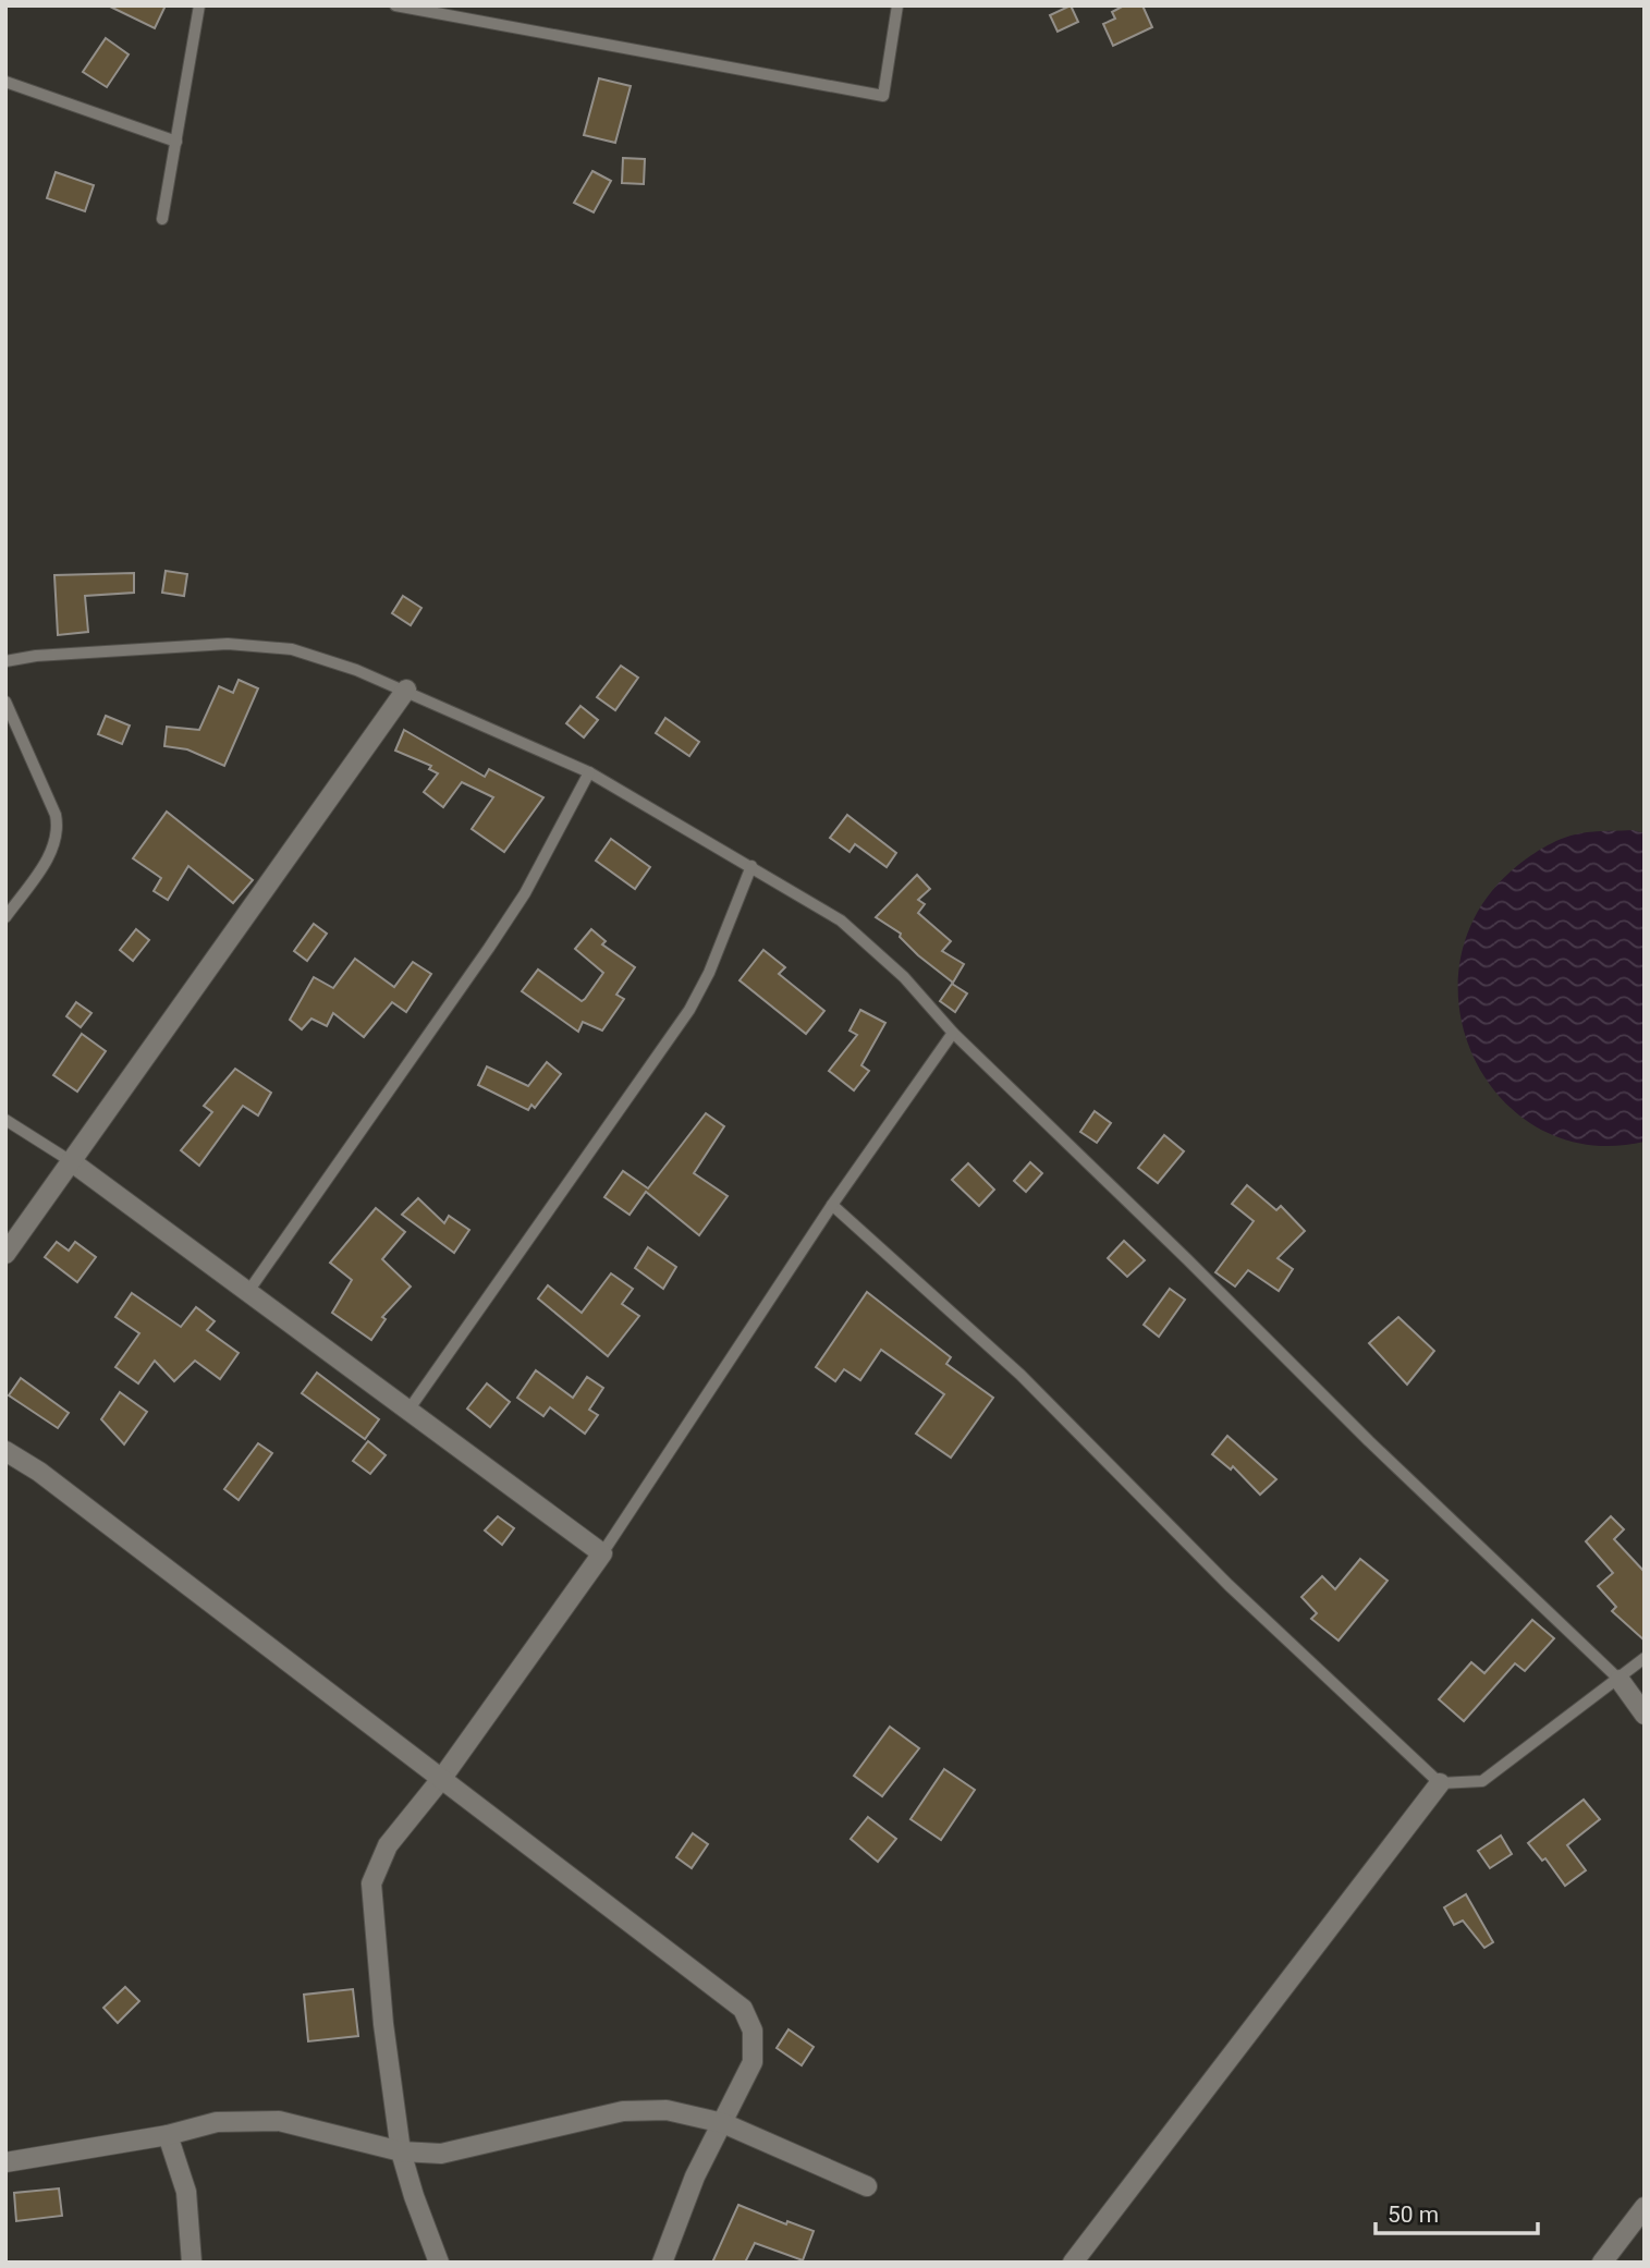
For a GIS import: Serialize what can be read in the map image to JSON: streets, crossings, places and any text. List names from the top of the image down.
{
  "scale_bar": "50 m"
}
